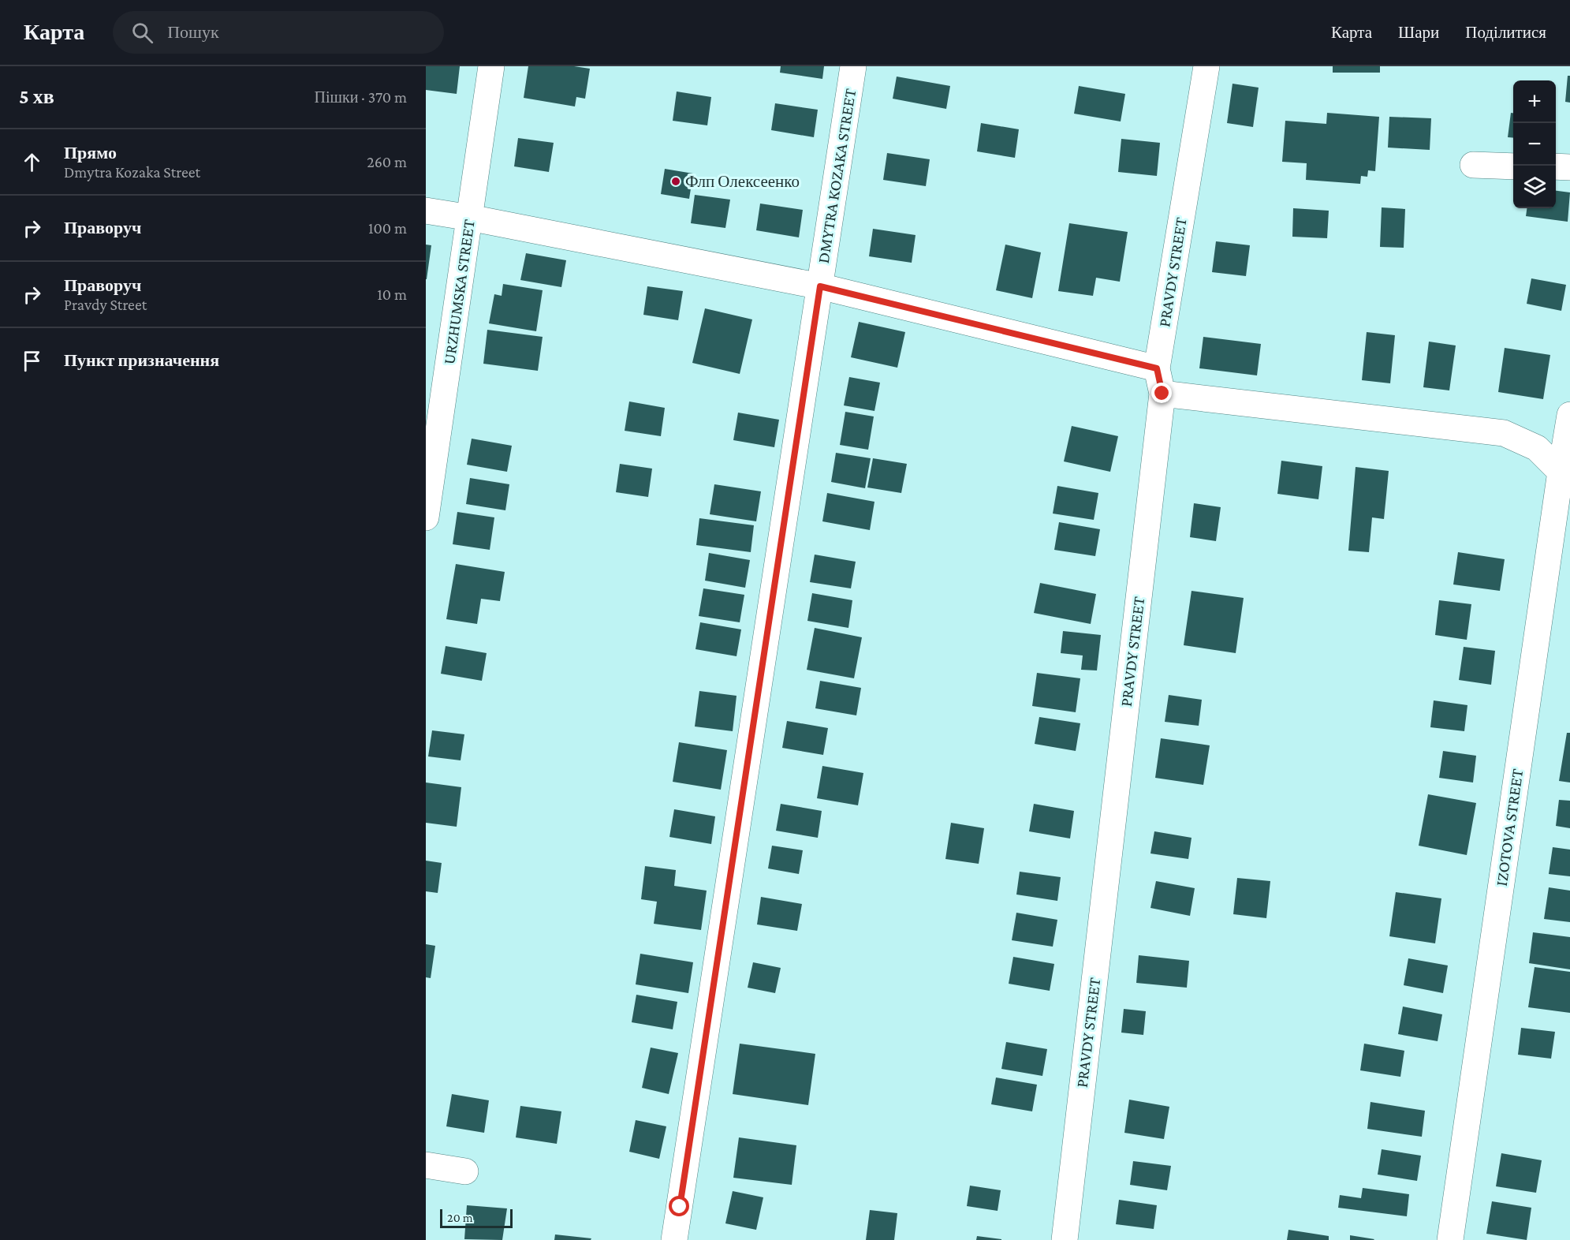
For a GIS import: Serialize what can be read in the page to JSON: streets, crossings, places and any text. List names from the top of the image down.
{
  "streets": {
    "street": [
      "DMYTRA KOZAKA STREET",
      "PRAVDY STREET",
      "URZHUMSKA STREET",
      "IZOTOVA STREET"
    ]
  },
  "places": ["Флп Олексеенко"],
  "scale_bar": "20 m",
  "page": {
    "header": "Карта",
    "search": "Пошук",
    "nav": ["Карта", "Шари", "Поділитися"],
    "heading": ["5 хв", "Пішки · 370 m"],
    "map_buttons": ["+", "−"],
    "list": [
      ["Прямо", "Dmytra Kozaka Street", "260 m"],
      ["Праворуч", "100 m"],
      ["Праворуч", "Pravdy Street", "10 m"],
      "Пункт призначення"
    ],
    "scale": "20 m"
  }
}
